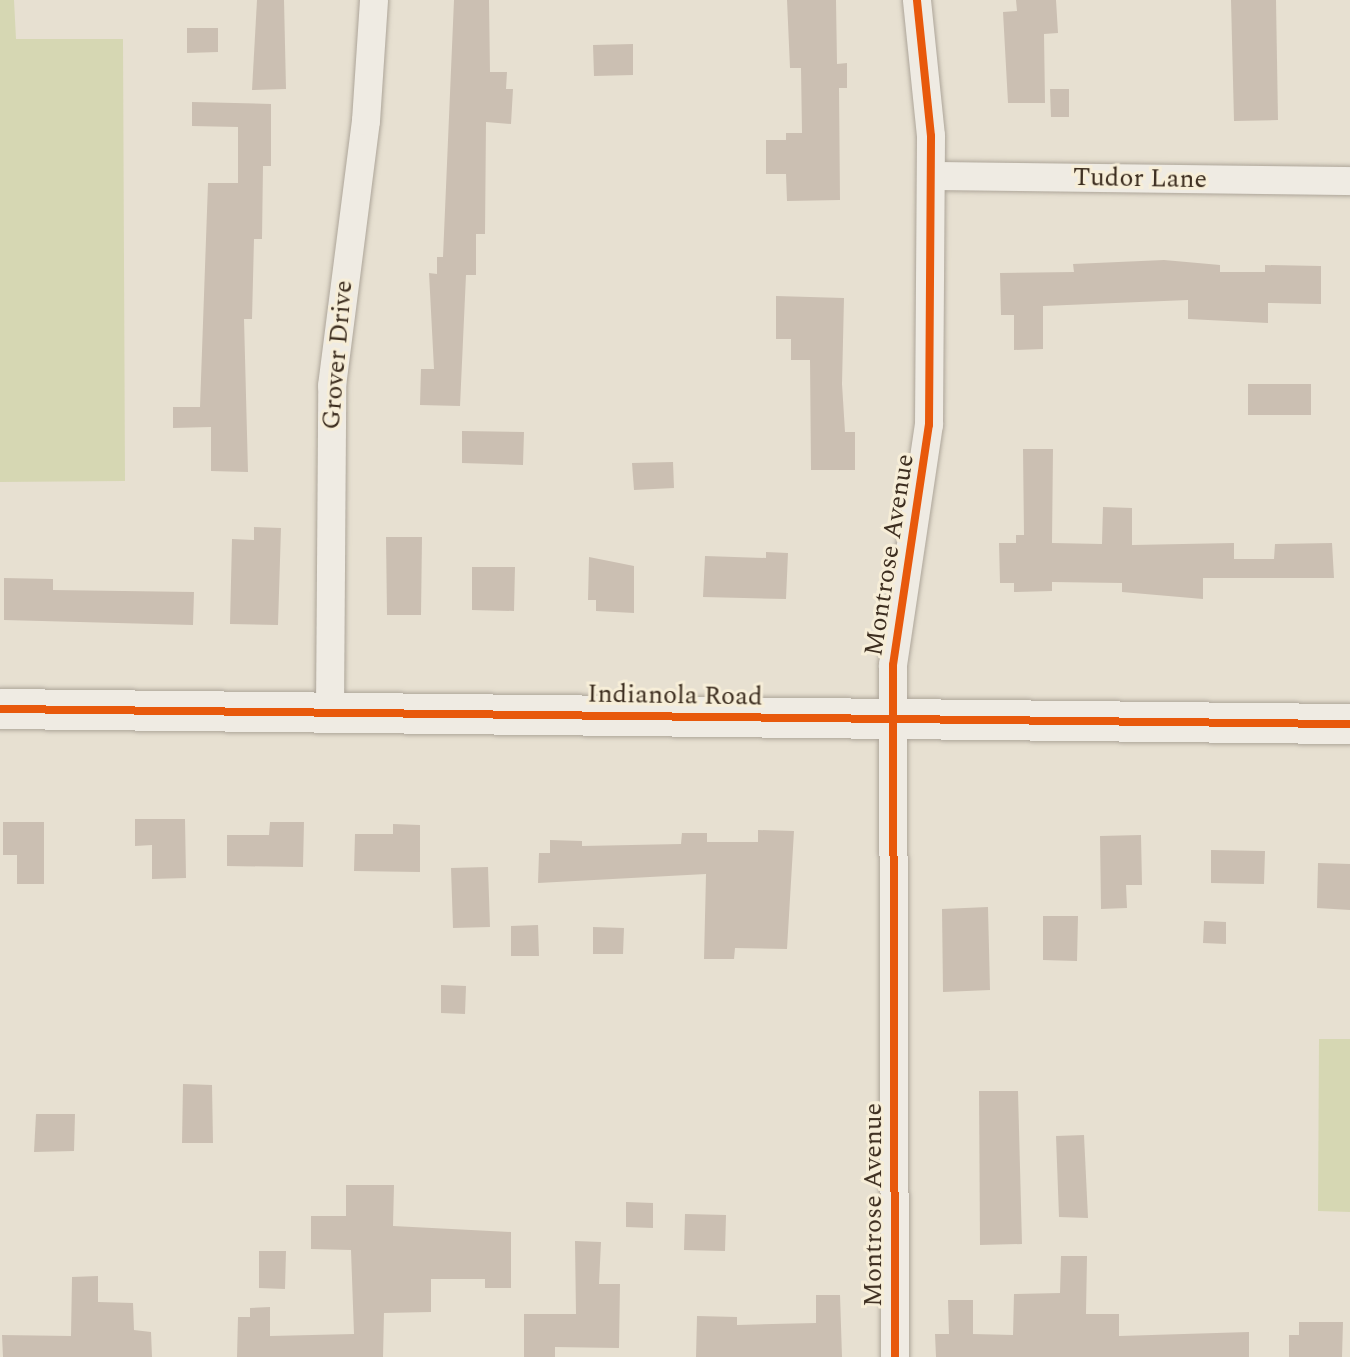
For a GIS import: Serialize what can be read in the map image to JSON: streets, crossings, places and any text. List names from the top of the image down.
{
  "streets": {
    "street": [
      "Tudor Lane",
      "Grover Drive",
      "Montrose Avenue",
      "Indianola Road"
    ]
  },
  "crossings": [
    ["Tudor Lane", "Montrose Avenue"],
    ["Grover Drive", "Indianola Road"],
    ["Montrose Avenue", "Indianola Road"]
  ]
}
